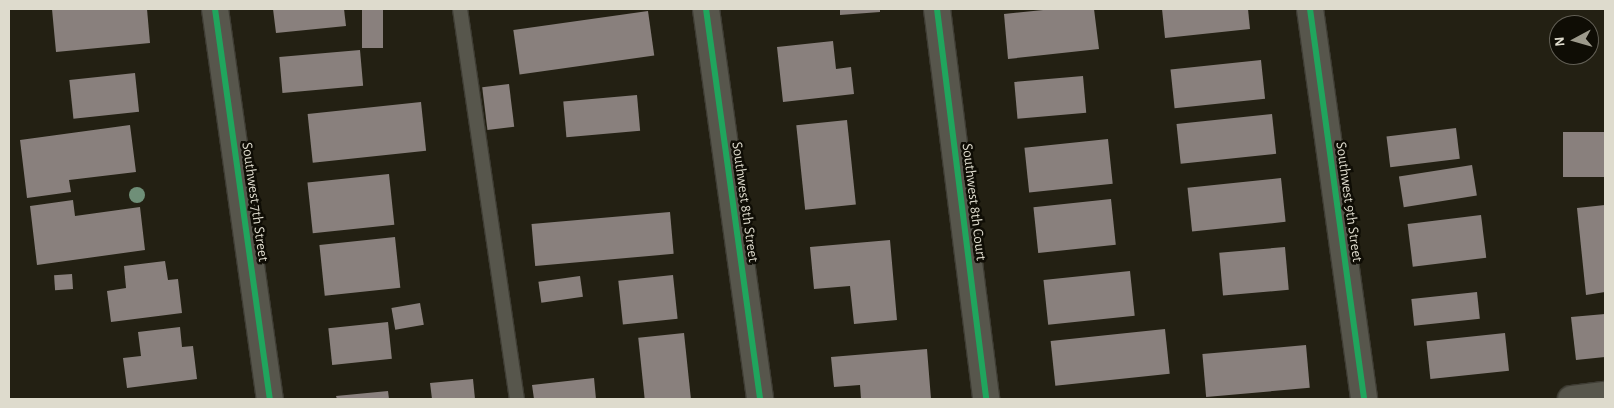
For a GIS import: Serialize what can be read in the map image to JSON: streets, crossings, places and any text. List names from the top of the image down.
{
  "streets": {
    "street": [
      "Southwest 7th Street",
      "Southwest 8th Street",
      "Southwest 8th Court",
      "Southwest 9th Street"
    ]
  },
  "north": "left"
}
